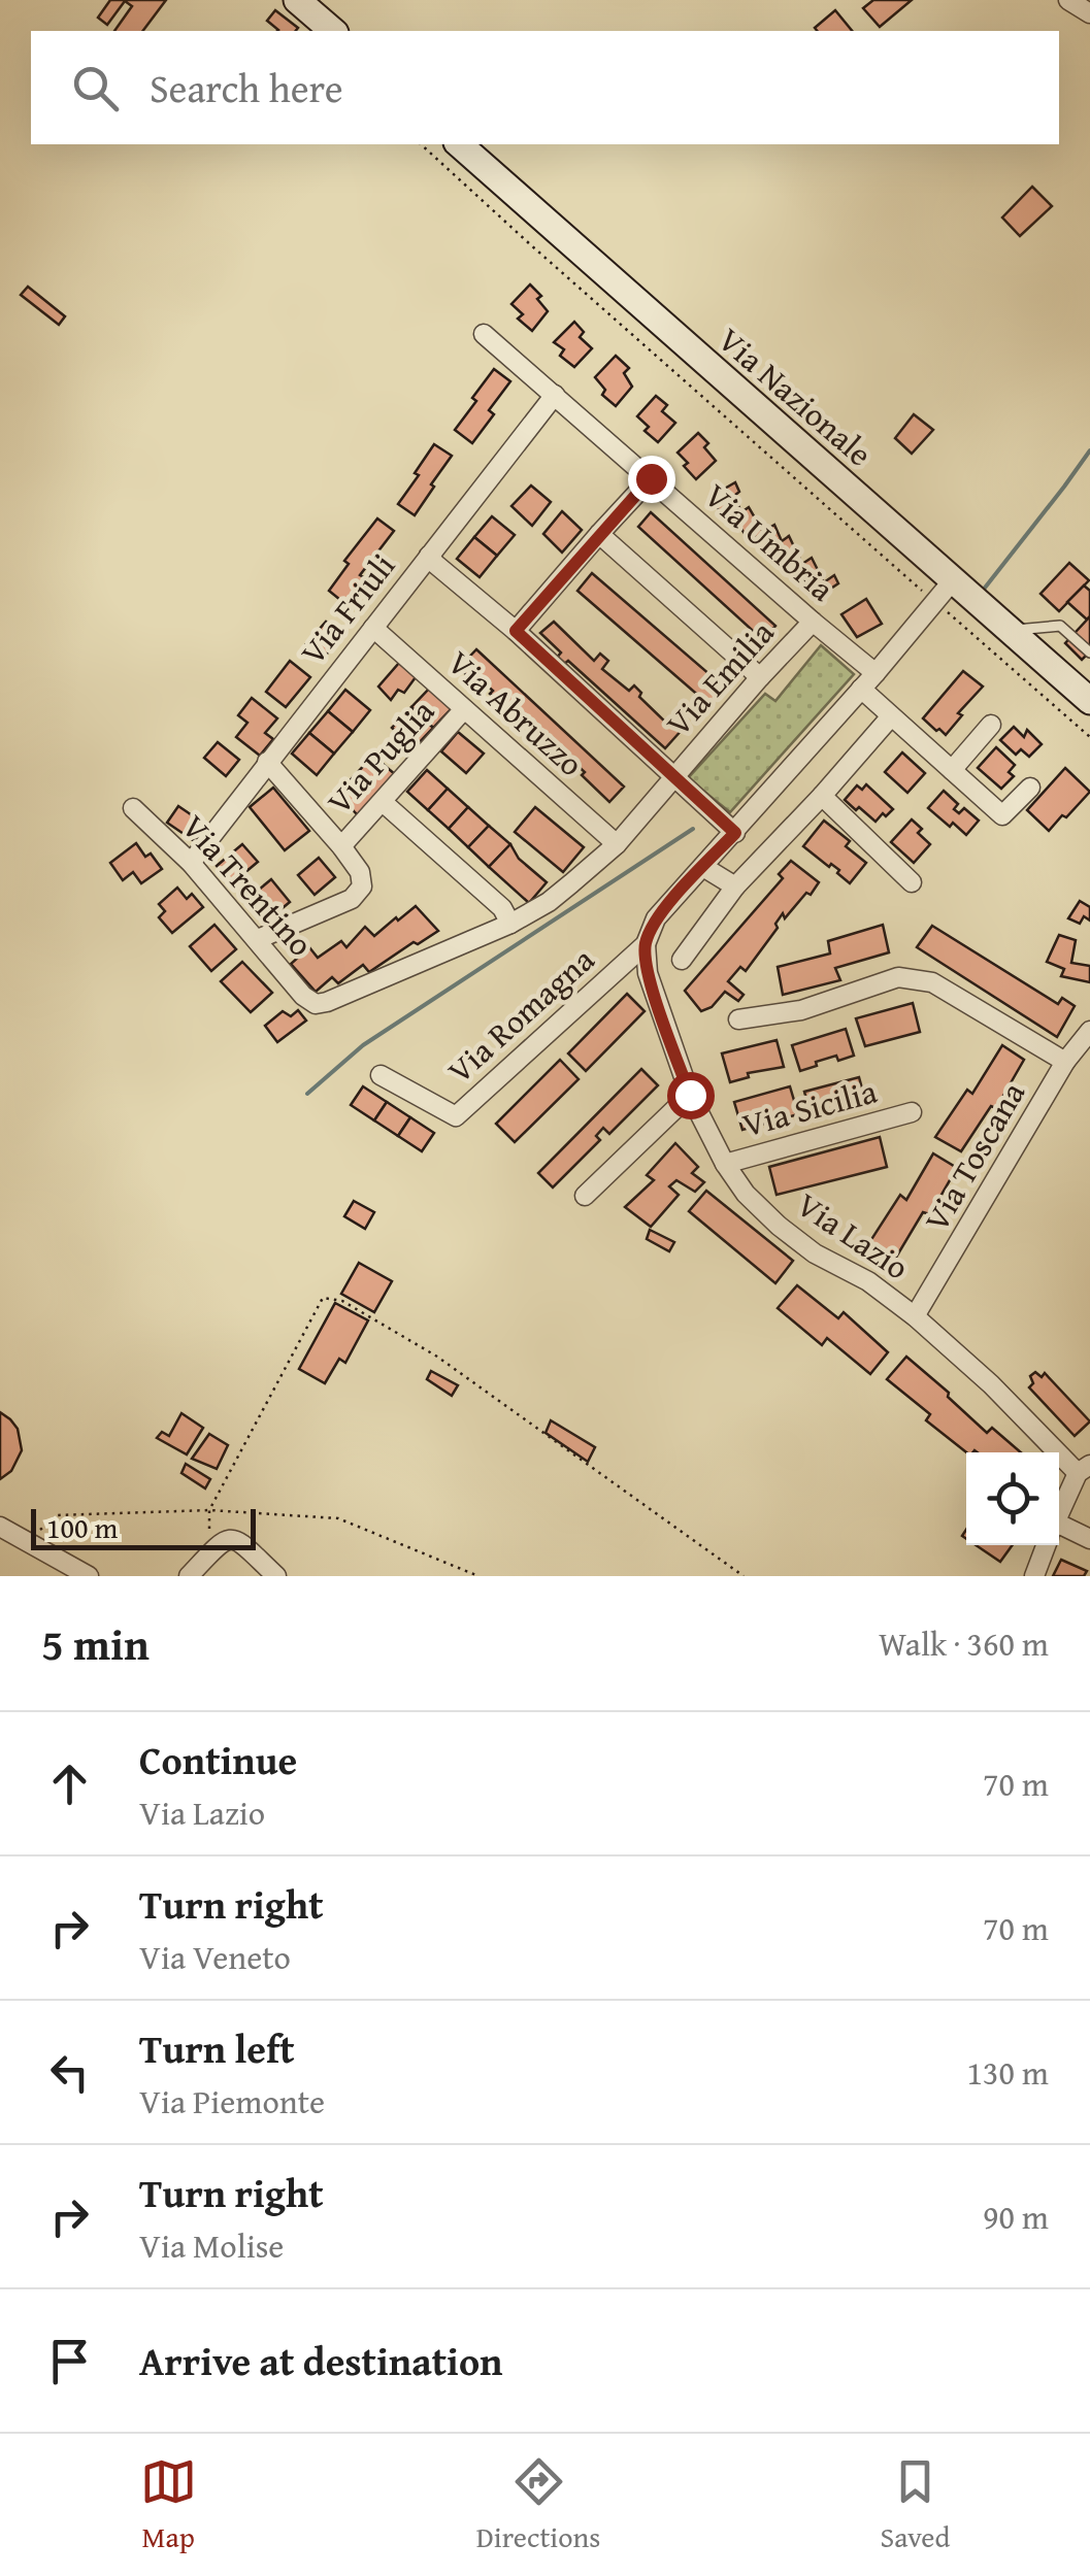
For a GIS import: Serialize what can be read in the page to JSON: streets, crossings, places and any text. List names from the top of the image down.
{
  "streets": {
    "main road": ["Via Nazionale"],
    "street": [
      "Via Umbria",
      "Via Friuli",
      "Via Emilia",
      "Via Abruzzo",
      "Via Puglia",
      "Via Trentino",
      "Via Romagna",
      "Via Sicilia",
      "Via Toscana",
      "Via Lazio"
    ]
  },
  "crossings": [
    ["Via Umbria", "Via Friuli"],
    ["Via Umbria", "Via Emilia"],
    ["Via Friuli", "Via Abruzzo"],
    ["Via Friuli", "Via Trentino"],
    ["Via Emilia", "Via Abruzzo"],
    ["Via Emilia", "Via Trentino"],
    ["Via Abruzzo", "Via Puglia"],
    ["Via Romagna", "Via Lazio"],
    ["Via Sicilia", "Via Lazio"],
    ["Via Toscana", "Via Lazio"]
  ],
  "scale_bar": "100 m",
  "page": {
    "search": "Search here",
    "scale": "100 m",
    "heading": ["5 min", "Walk · 360 m"],
    "list": [
      ["Continue", "Via Lazio", "70 m"],
      ["Turn right", "Via Veneto", "70 m"],
      ["Turn left", "Via Piemonte", "130 m"],
      ["Turn right", "Via Molise", "90 m"],
      "Arrive at destination"
    ],
    "nav": ["Map", "Directions", "Saved"]
  }
}
